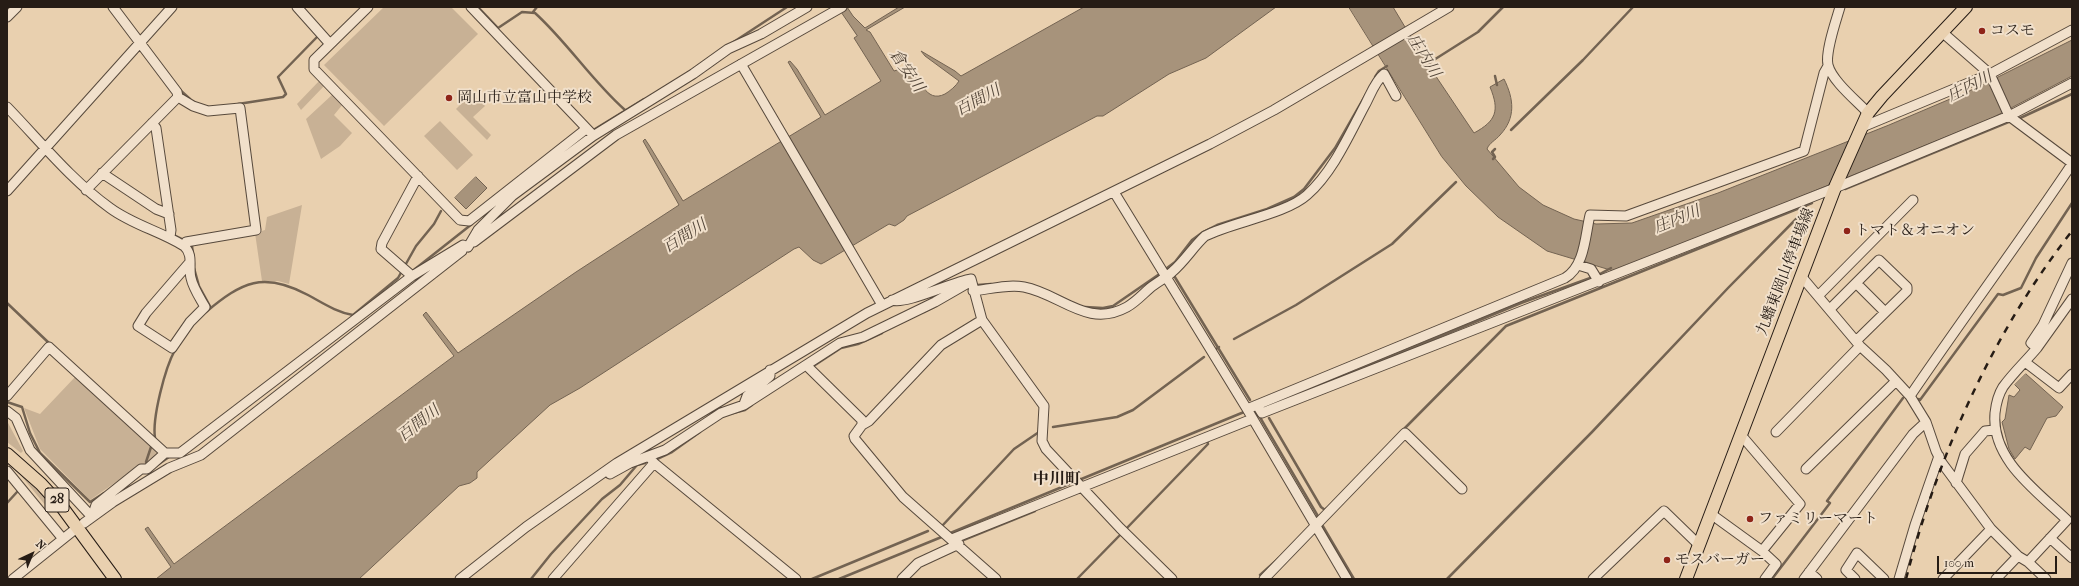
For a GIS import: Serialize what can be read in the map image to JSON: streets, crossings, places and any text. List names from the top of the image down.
{
  "streets": {
    "main road": ["九蟠東岡山停車場線", "28"]
  },
  "districts": ["中川町"],
  "water": ["庄内川", "倉安川", "百間川"],
  "places": [
    "コスモ",
    "岡山市立富山中学校",
    "トマト＆オニオン",
    "ファミリーマート",
    "モスバーガー"
  ],
  "scale_bar": "100 m",
  "north": "top right"
}
